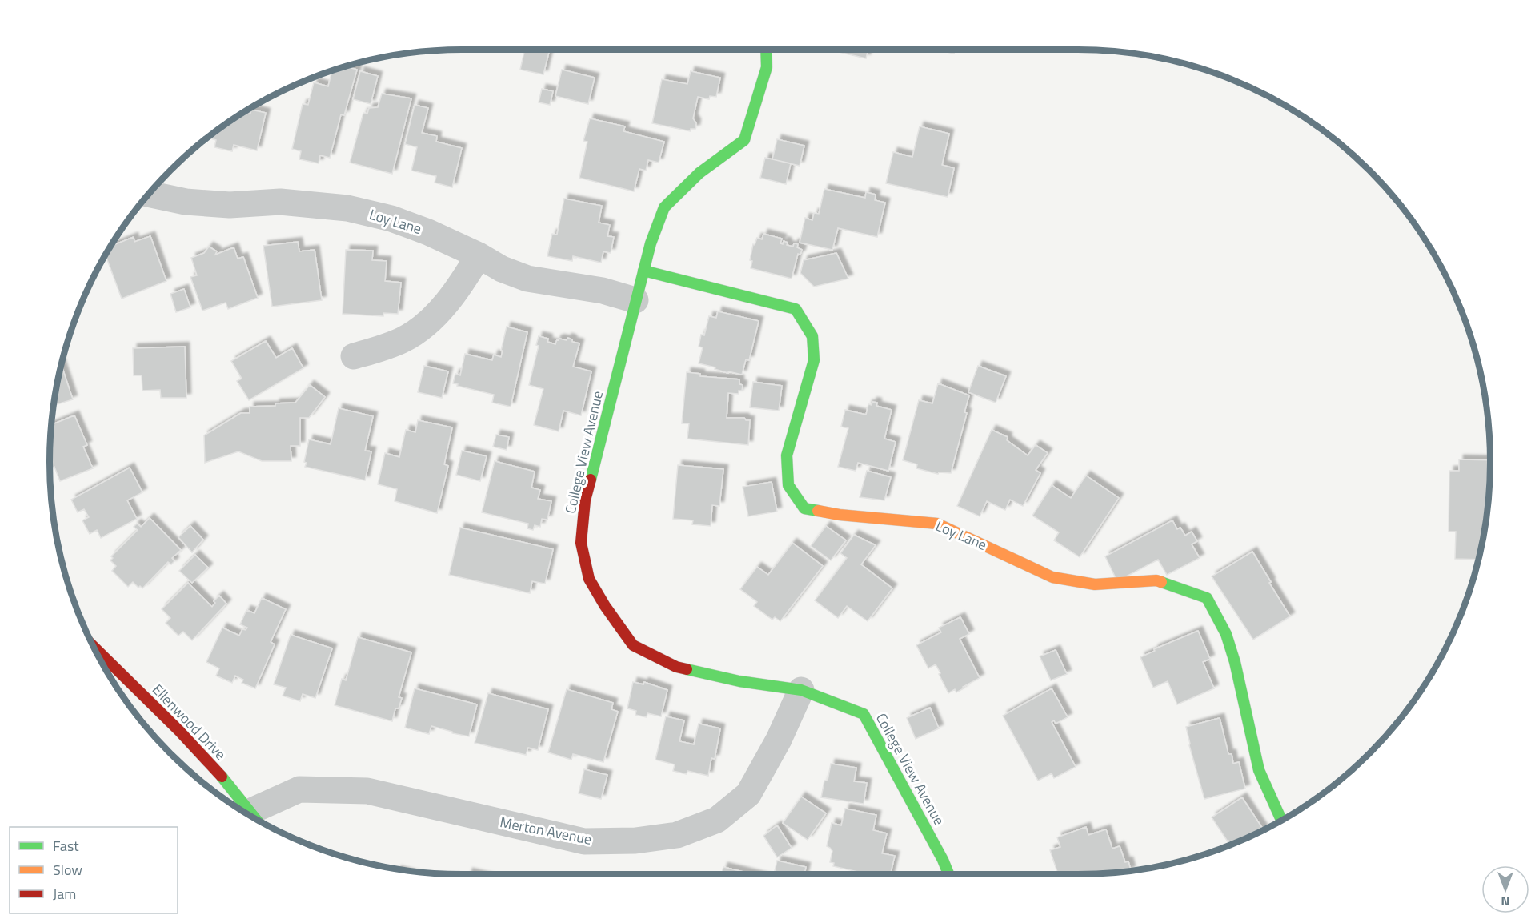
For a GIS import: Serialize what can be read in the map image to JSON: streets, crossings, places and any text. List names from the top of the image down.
{
  "streets": {
    "street": [
      "Loy Lane",
      "College View Avenue",
      "Ellenwood Drive",
      "Merton Avenue"
    ]
  },
  "crossings": [
    ["Loy Lane", "College View Avenue"],
    ["College View Avenue", "Merton Avenue"],
    ["Ellenwood Drive", "Merton Avenue"]
  ],
  "legend": ["Fast", "Slow", "Jam"],
  "north": "bottom"
}
